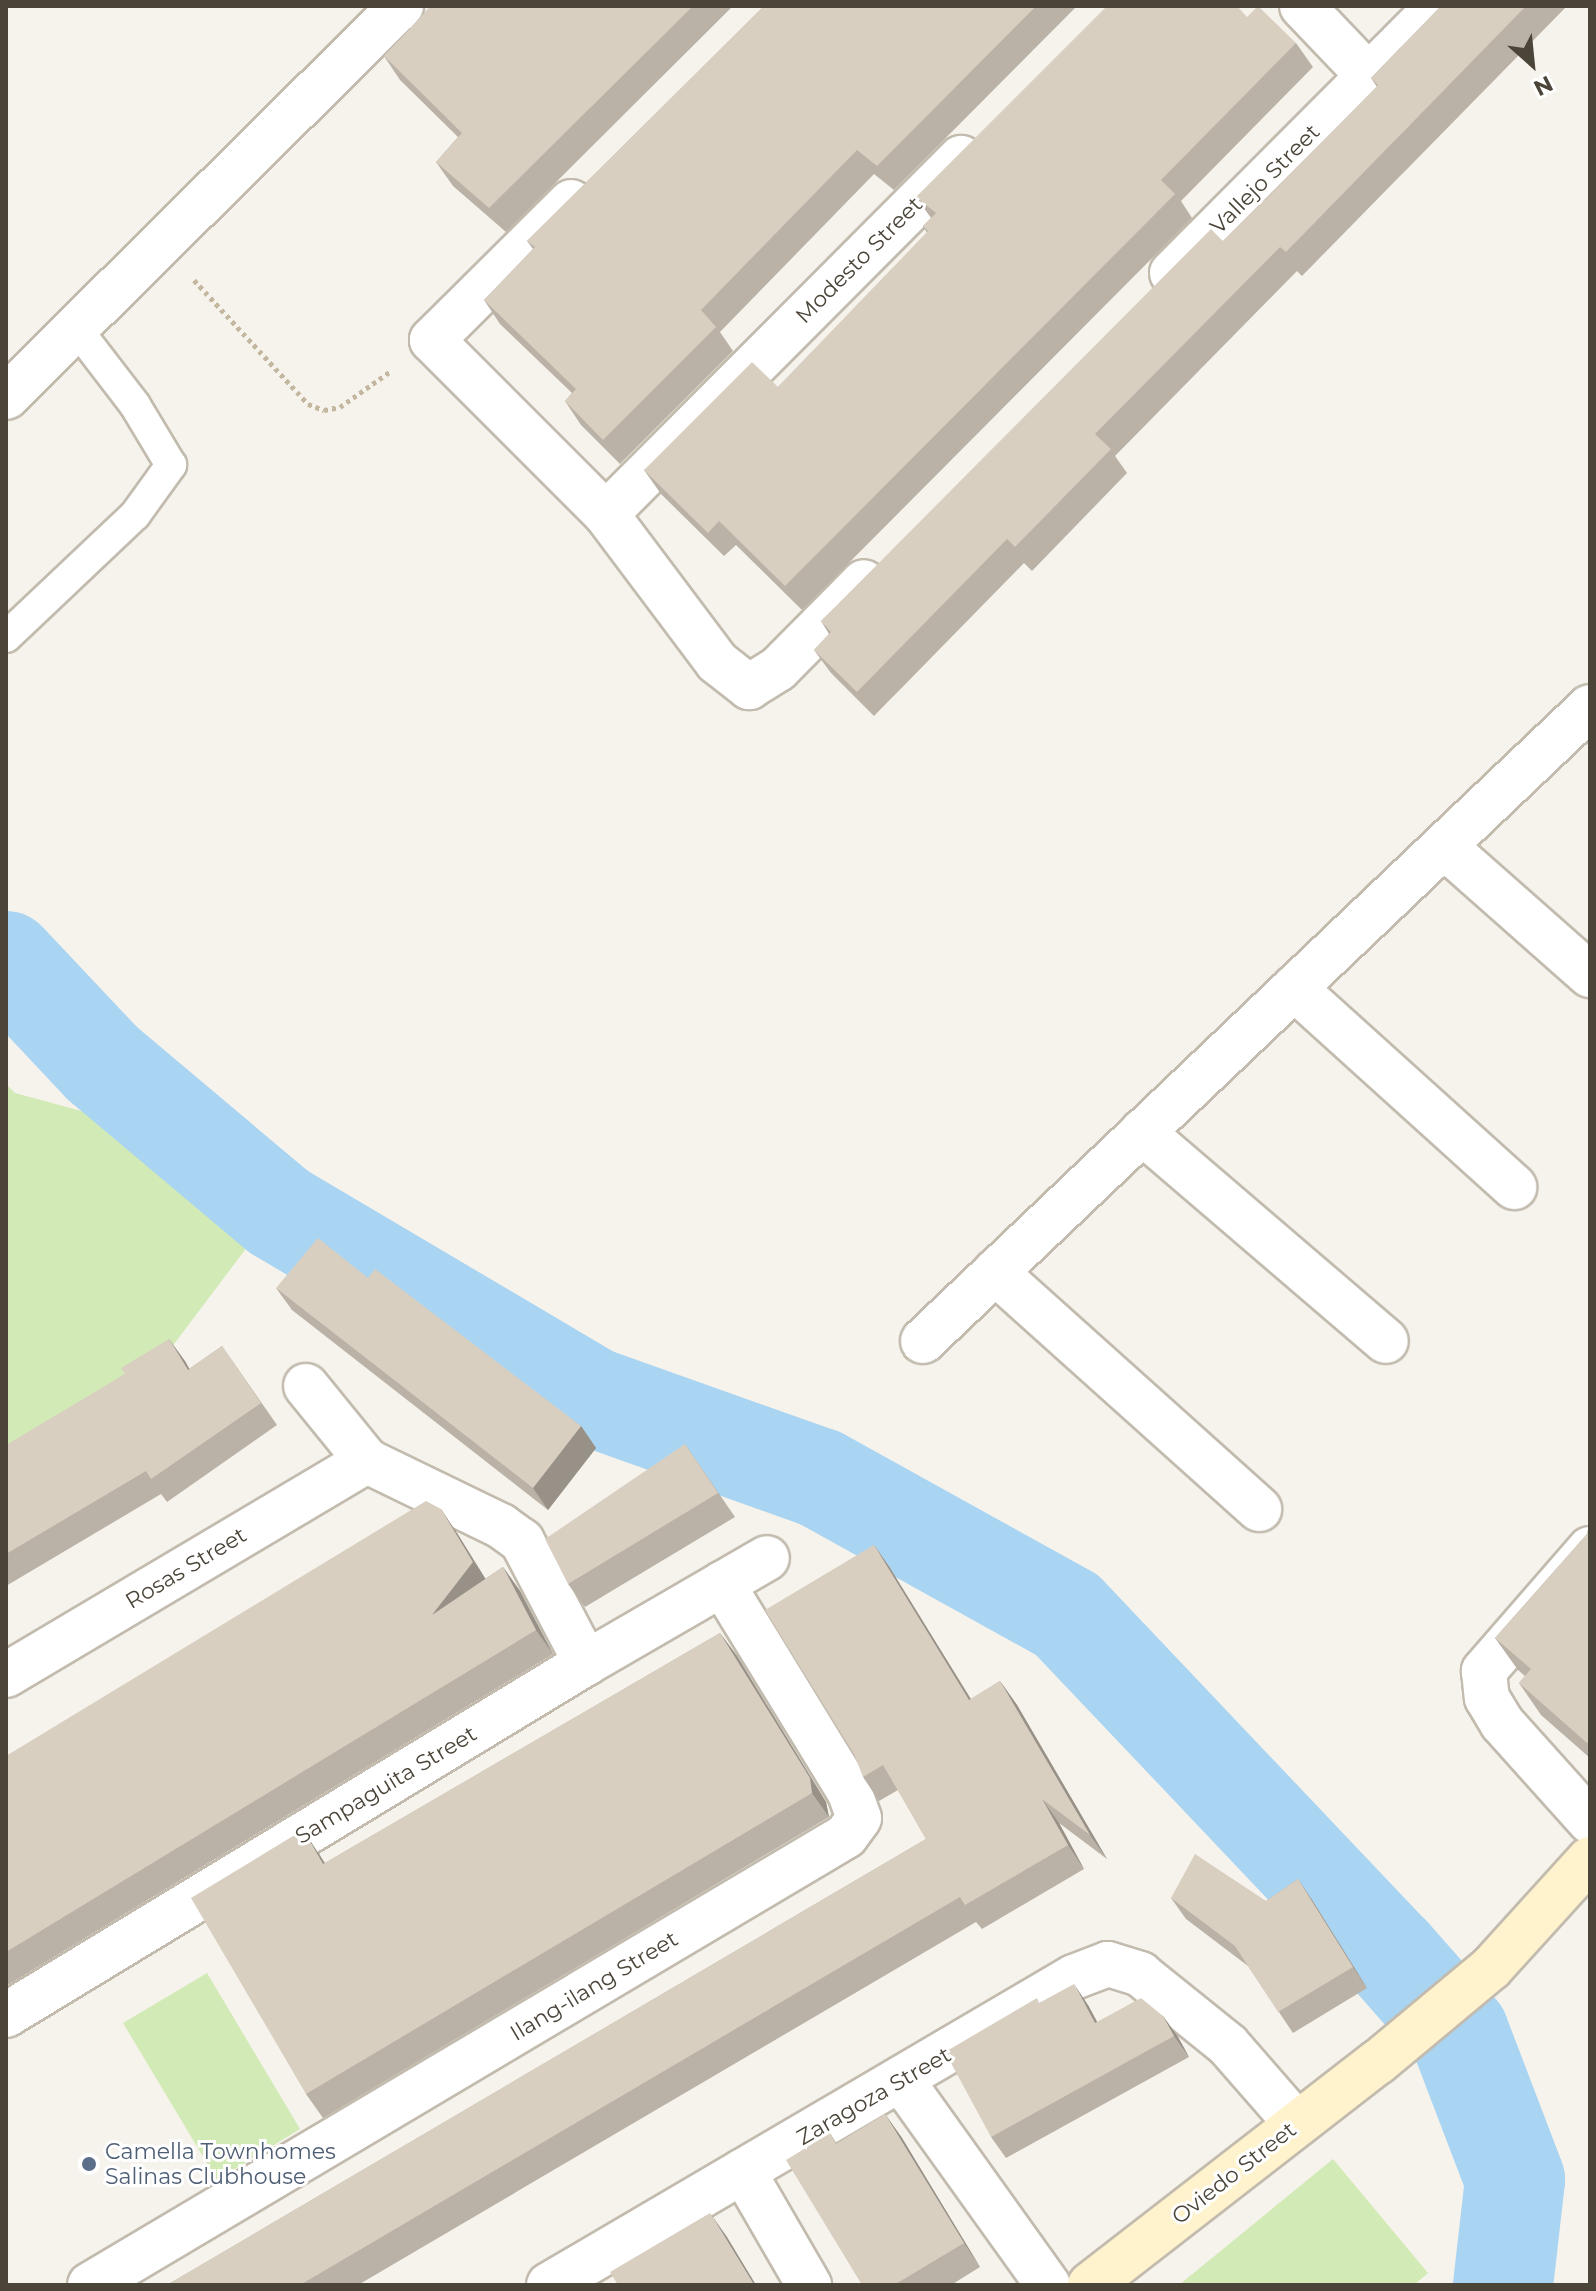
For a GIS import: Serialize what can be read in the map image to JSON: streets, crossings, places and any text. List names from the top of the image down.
{
  "streets": {
    "street": [
      "Vallejo Street",
      "Modesto Street",
      "Rosas Street",
      "Sampaguita Street",
      "Ilang-ilang Street",
      "Zaragoza Street",
      "Oviedo Street"
    ]
  },
  "crossings": [
    ["Sampaguita Street", "Ilang-ilang Street"],
    ["Zaragoza Street", "Oviedo Street"]
  ],
  "places": ["Camella Townhomes Salinas Clubhouse"],
  "north": "bottom right"
}
